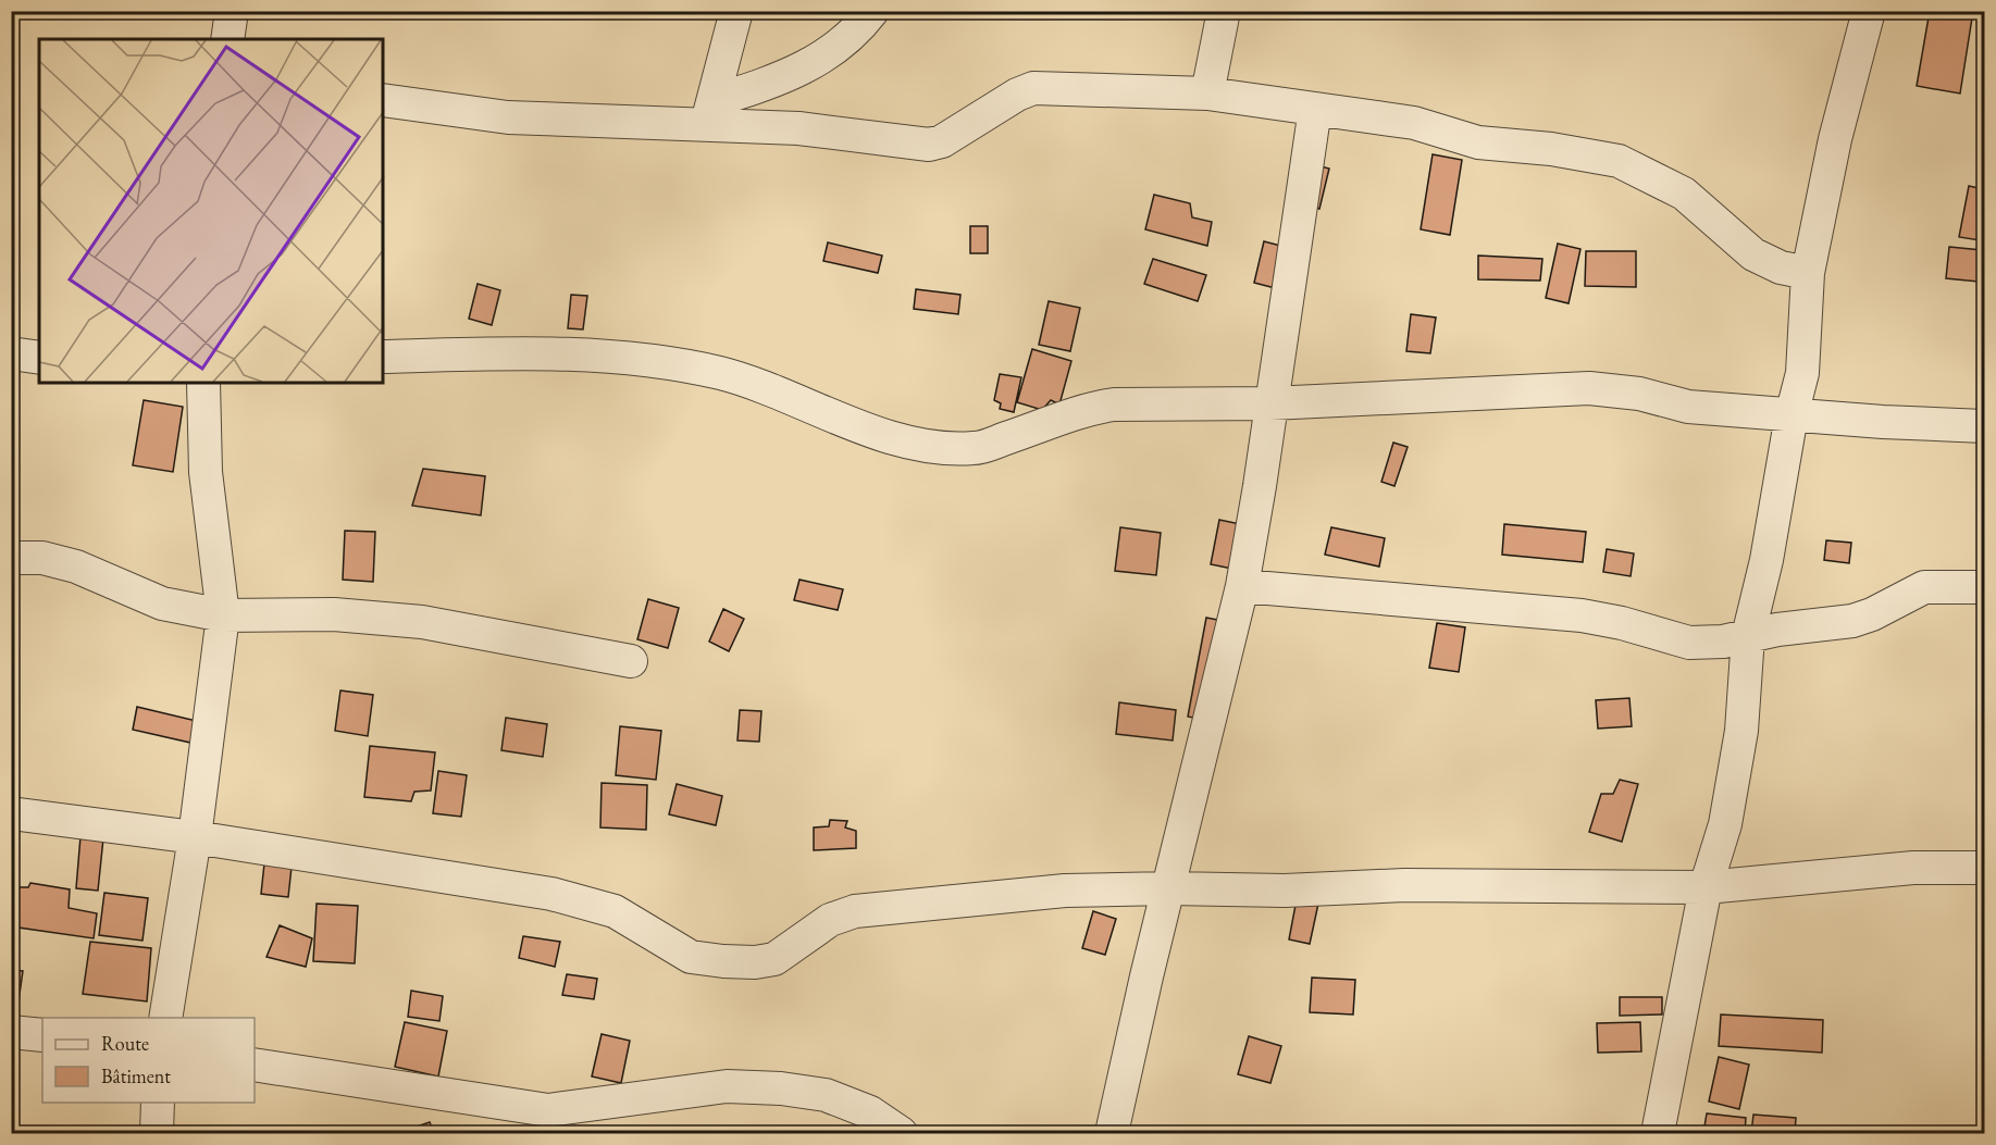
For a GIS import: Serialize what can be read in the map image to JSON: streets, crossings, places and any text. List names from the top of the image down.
{
  "legend": ["Route", "Bâtiment"]
}
